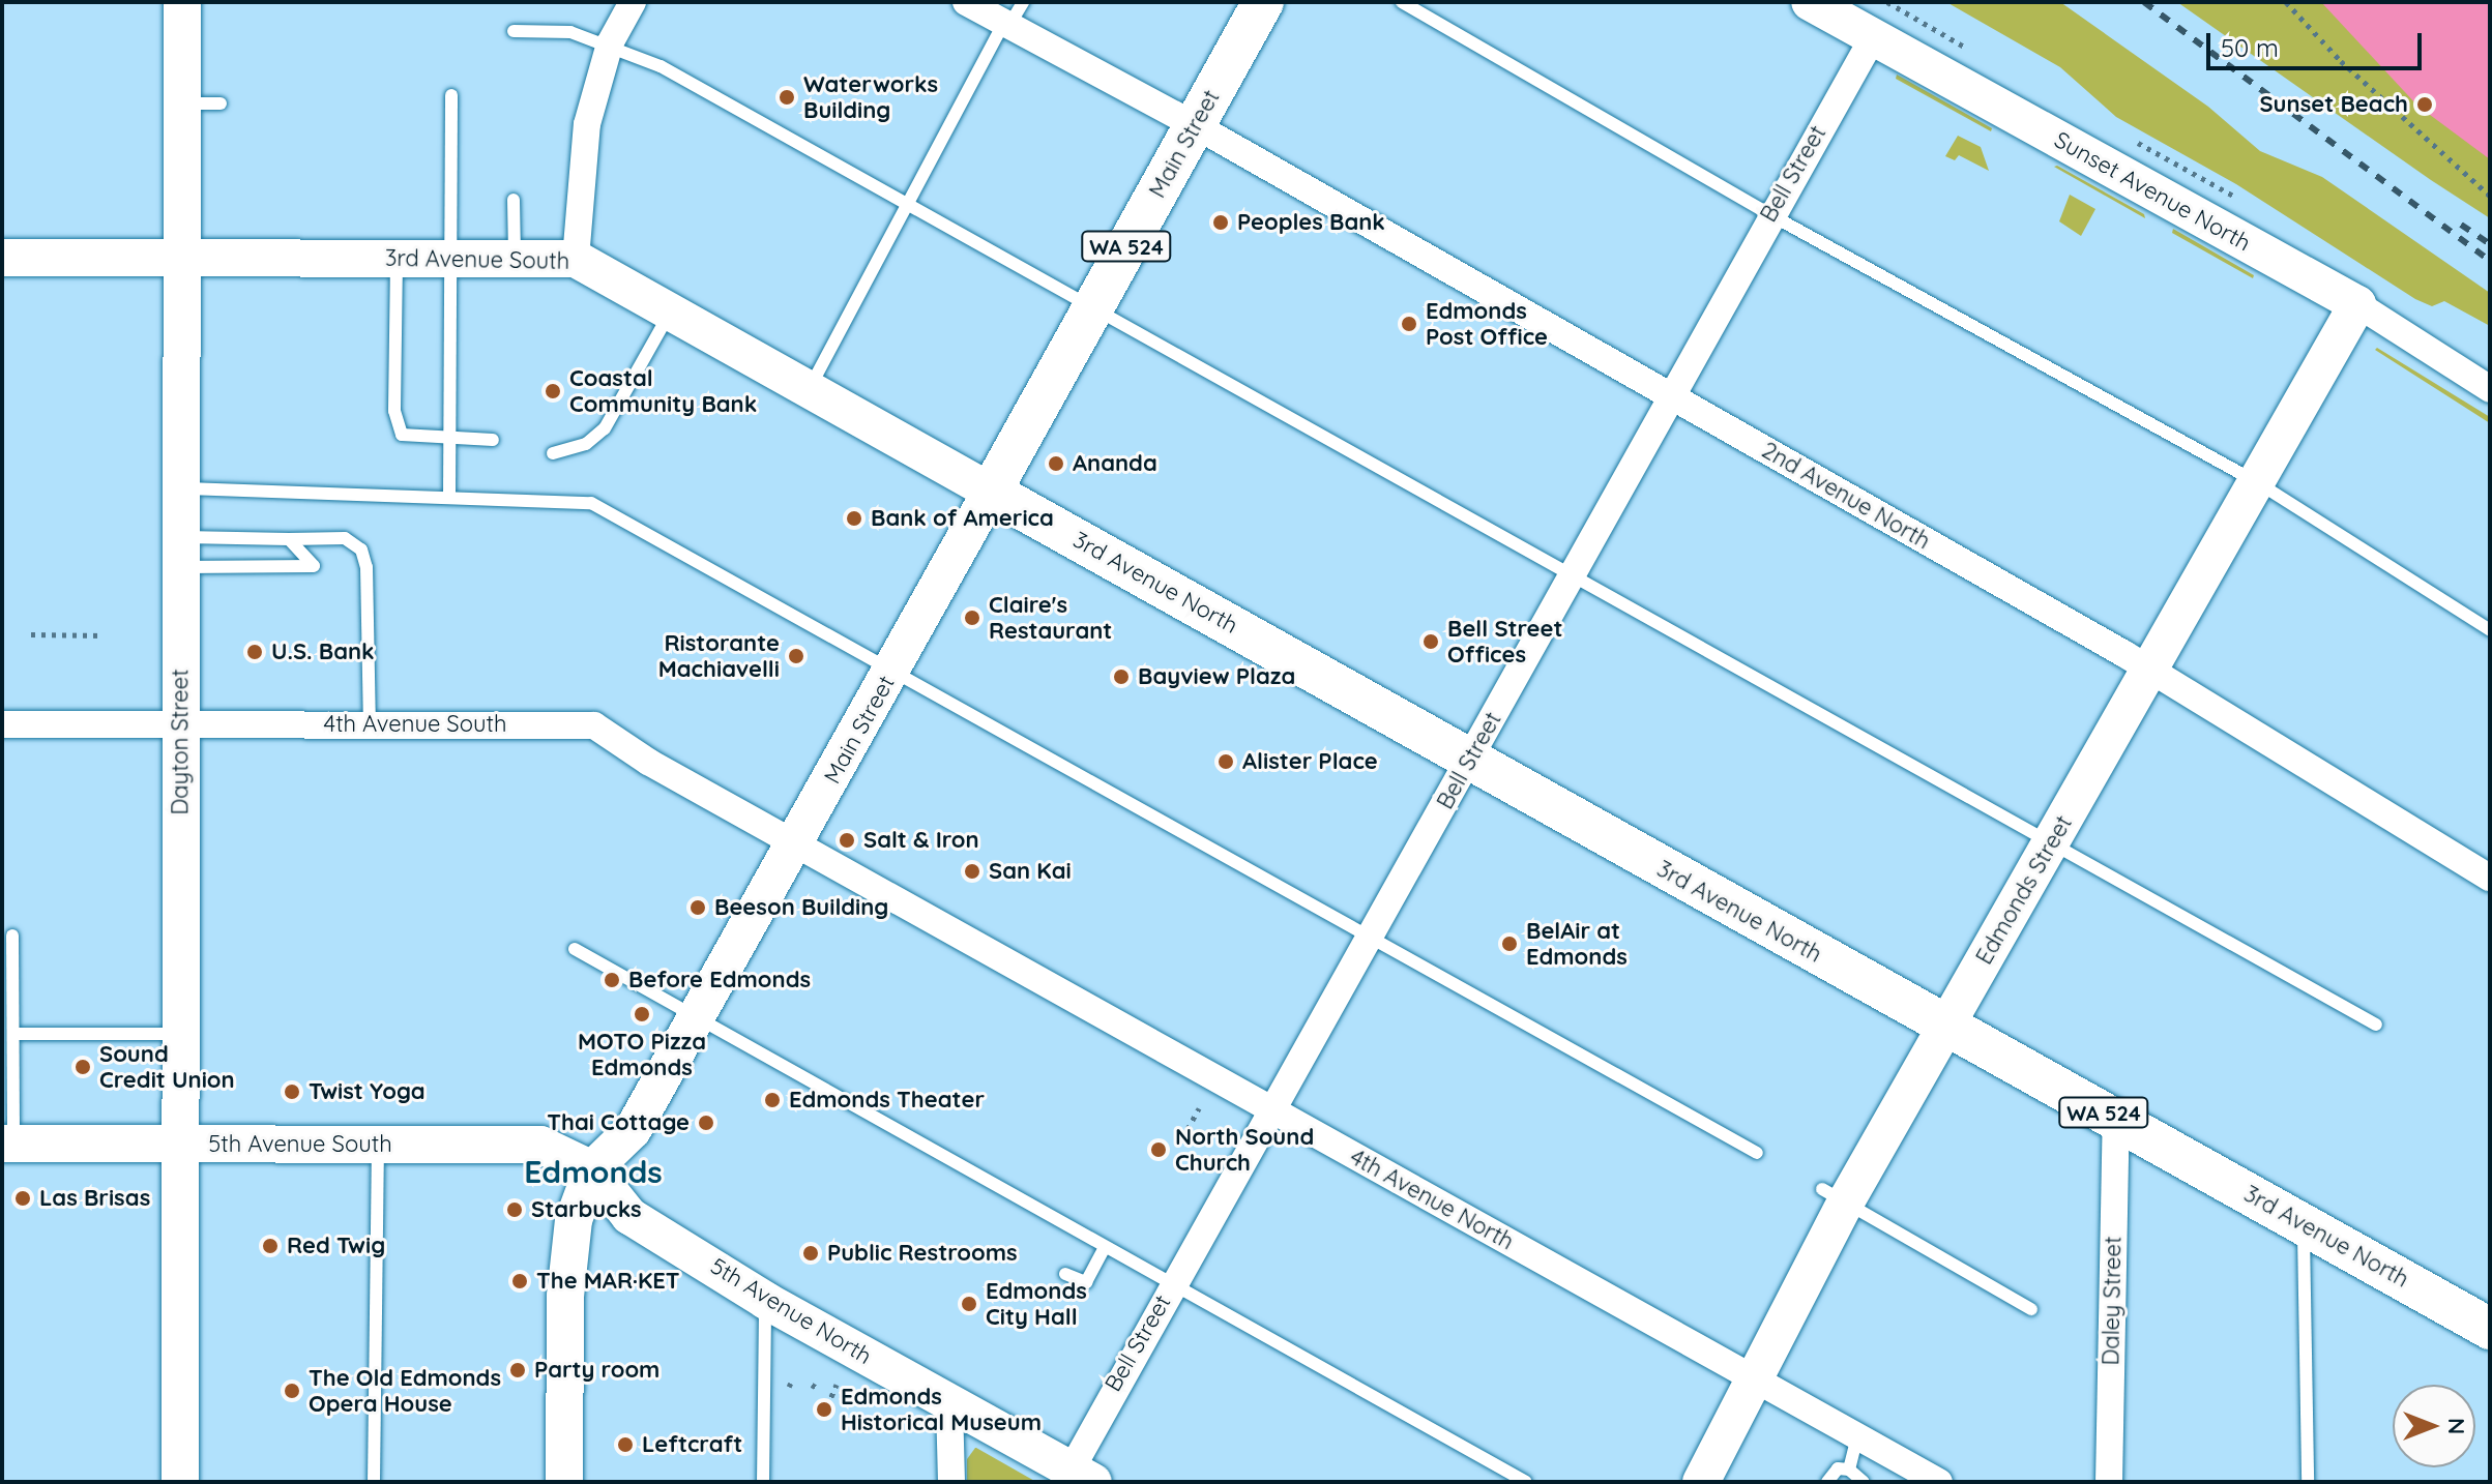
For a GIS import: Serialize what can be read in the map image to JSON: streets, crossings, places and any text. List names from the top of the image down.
{
  "streets": {
    "main road": ["Main Street", "WA 524", "3rd Avenue North"],
    "street": [
      "Bell Street",
      "Sunset Avenue North",
      "3rd Avenue South",
      "2nd Avenue North",
      "4th Avenue South",
      "Dayton Street",
      "Edmonds Street",
      "5th Avenue South",
      "4th Avenue North",
      "Daley Street",
      "5th Avenue North"
    ]
  },
  "crossings": [
    ["Main Street", "3rd Avenue South"],
    ["Main Street", "2nd Avenue North"],
    ["Main Street", "3rd Avenue North"],
    ["Main Street", "4th Avenue South"],
    ["Main Street", "5th Avenue South"],
    ["Main Street", "4th Avenue North"],
    ["Main Street", "5th Avenue North"],
    ["Bell Street", "Sunset Avenue North"],
    ["Bell Street", "2nd Avenue North"],
    ["Bell Street", "3rd Avenue North"],
    ["Bell Street", "4th Avenue North"],
    ["Bell Street", "5th Avenue North"],
    ["Sunset Avenue North", "Edmonds Street"],
    ["3rd Avenue South", "3rd Avenue North"],
    ["3rd Avenue South", "Dayton Street"],
    ["2nd Avenue North", "Edmonds Street"],
    ["3rd Avenue North", "Edmonds Street"],
    ["3rd Avenue North", "Daley Street"],
    ["4th Avenue South", "Dayton Street"],
    ["4th Avenue South", "4th Avenue North"],
    ["Dayton Street", "5th Avenue South"],
    ["Edmonds Street", "4th Avenue North"],
    ["5th Avenue South", "5th Avenue North"]
  ],
  "districts": ["Edmonds"],
  "places": [
    "Waterworks Building",
    "Sunset Beach",
    "Peoples Bank",
    "Edmonds Post Office",
    "Coastal Community Bank",
    "Ananda",
    "Bank of America",
    "Claire's Restaurant",
    "Bell Street Offices",
    "U.S. Bank",
    "Ristorante Machiavelli",
    "Bayview Plaza",
    "Alister Place",
    "Salt & Iron",
    "San Kai",
    "Beeson Building",
    "BelAir at Edmonds",
    "Before Edmonds",
    "MOTO Pizza Edmonds",
    "Sound Credit Union",
    "Twist Yoga",
    "Edmonds Theater",
    "Thai Cottage",
    "North Sound Church",
    "Las Brisas",
    "Starbucks",
    "Red Twig",
    "Public Restrooms",
    "The MAR·KET",
    "Edmonds City Hall",
    "Party room",
    "The Old Edmonds Opera House",
    "Edmonds Historical Museum",
    "Leftcraft"
  ],
  "scale_bar": "50 m",
  "north": "right"
}
